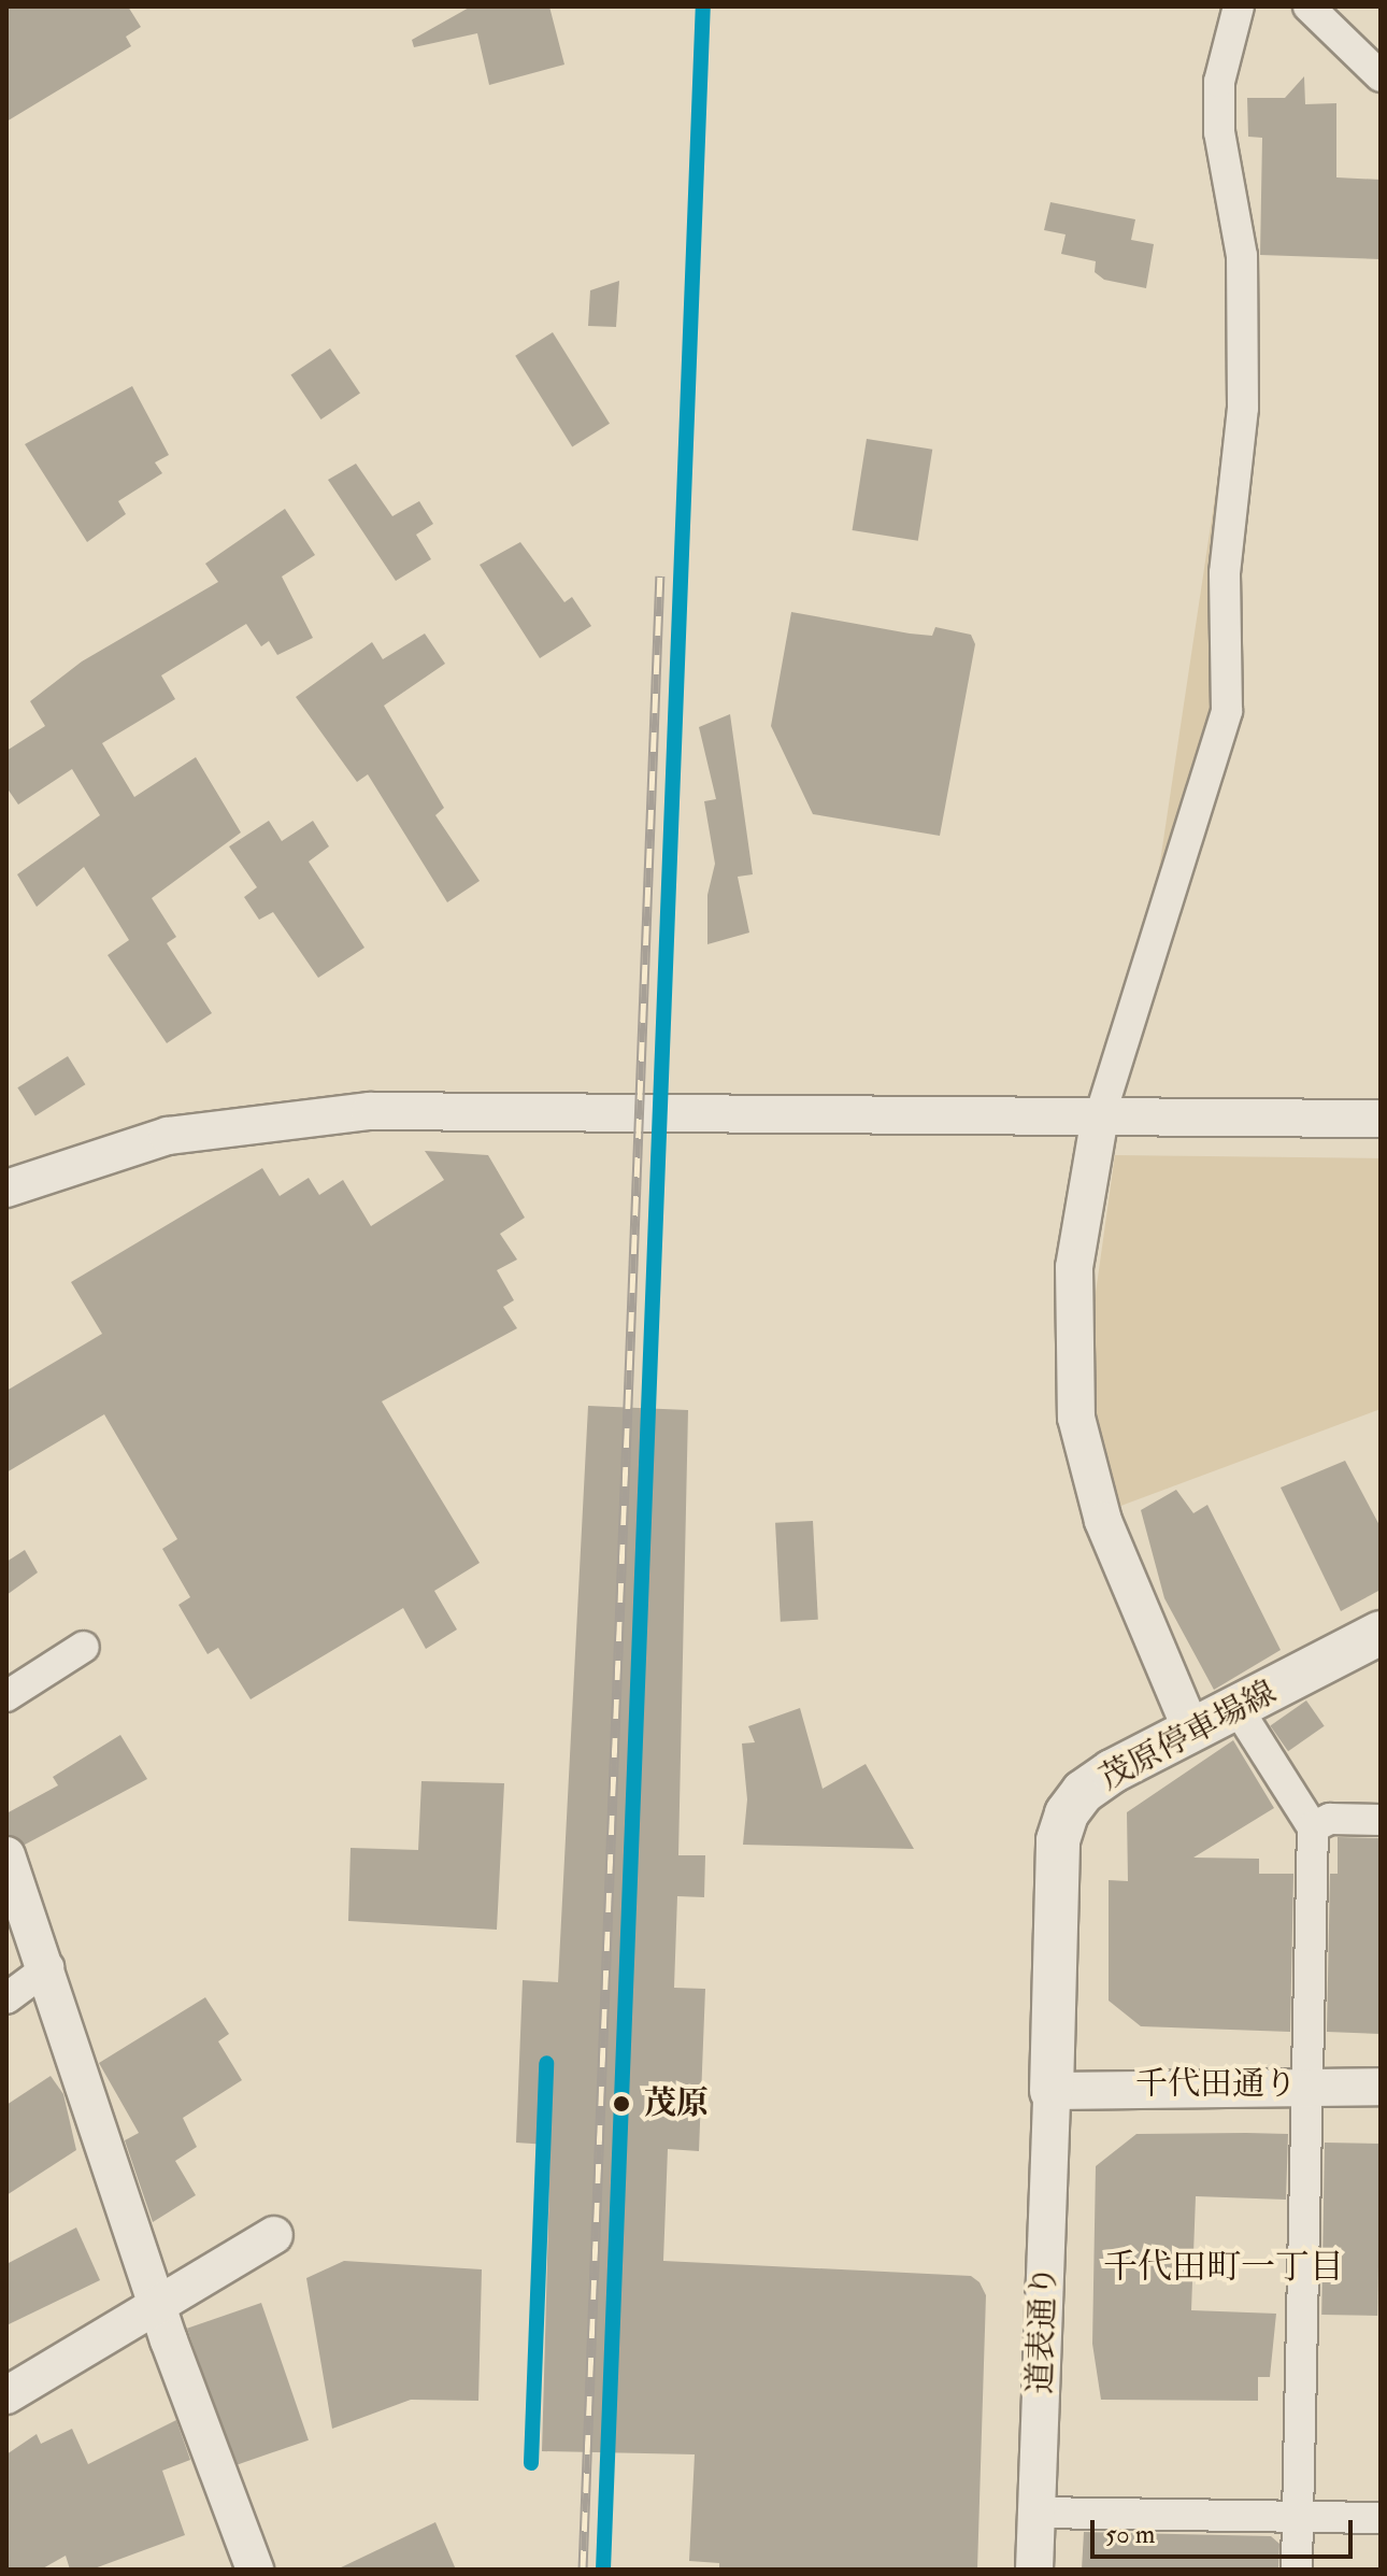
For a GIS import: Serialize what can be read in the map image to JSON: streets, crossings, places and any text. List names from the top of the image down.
{
  "streets": {
    "main road": ["茂原停車場線"],
    "street": ["千代田通り", "道表通り"]
  },
  "crossings": [
    ["茂原停車場線", "千代田通り"],
    ["茂原停車場線", "道表通り"],
    ["千代田通り", "道表通り"]
  ],
  "districts": ["千代田町一丁目"],
  "places": ["茂原"],
  "scale_bar": "50 m"
}
